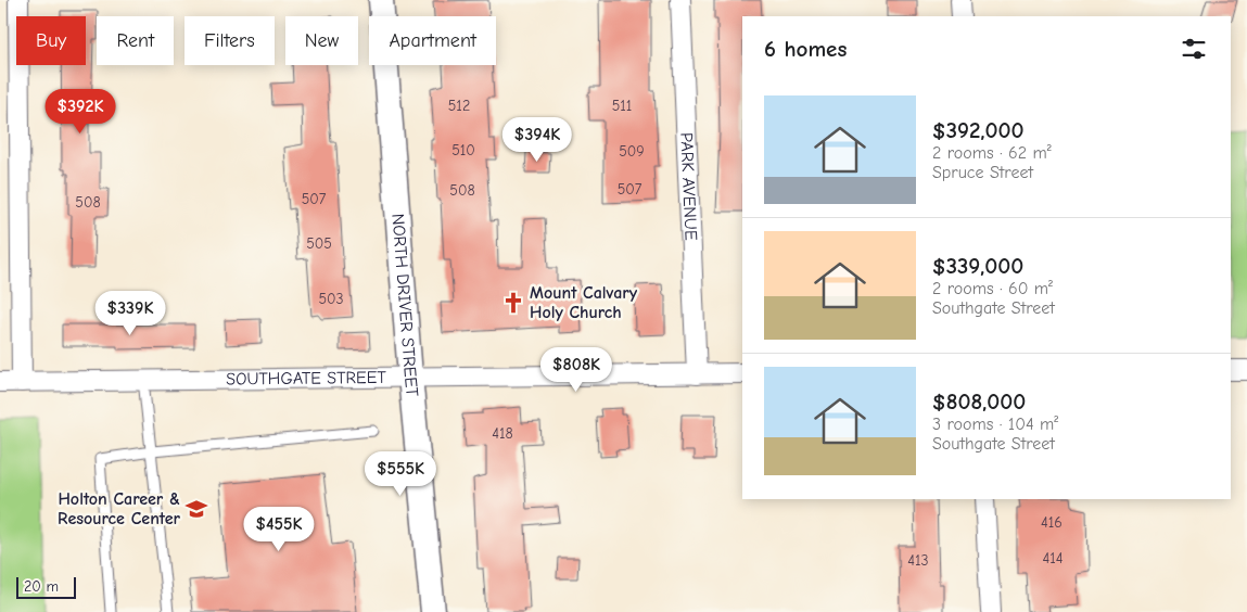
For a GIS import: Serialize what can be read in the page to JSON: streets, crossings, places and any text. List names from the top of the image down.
{
  "streets": {
    "street": ["PARK AVENUE", "NORTH DRIVER STREET", "SOUTHGATE STREET"]
  },
  "crossings": [
    ["PARK AVENUE", "SOUTHGATE STREET"],
    ["NORTH DRIVER STREET", "SOUTHGATE STREET"]
  ],
  "places": {
    "church": ["Mount Calvary Holy Church"],
    "school or university": ["Holton Career & Resource Center"]
  },
  "house_numbers": [
    "512",
    "511",
    "510",
    "509",
    "507",
    "508",
    "507",
    "508",
    "505",
    "503",
    "418",
    "416",
    "414",
    "413"
  ],
  "scale_bar": "20 m",
  "page": {
    "chip": [
      "Buy",
      "Rent",
      "Filters",
      "New",
      "Apartment"
    ],
    "heading": "6 homes",
    "list": [
      {
        "name": "$392,000",
        "note": "2 rooms · 62 m² · Spruce Street"
      },
      {
        "name": "$339,000",
        "note": "2 rooms · 60 m² · Southgate Street"
      },
      {
        "name": "$808,000",
        "note": "3 rooms · 104 m² · Southgate Street"
      }
    ],
    "price": [
      "$392K",
      "$394K",
      "$339K",
      "$808K",
      "$555K",
      "$455K"
    ],
    "scale": "20 m"
  }
}
